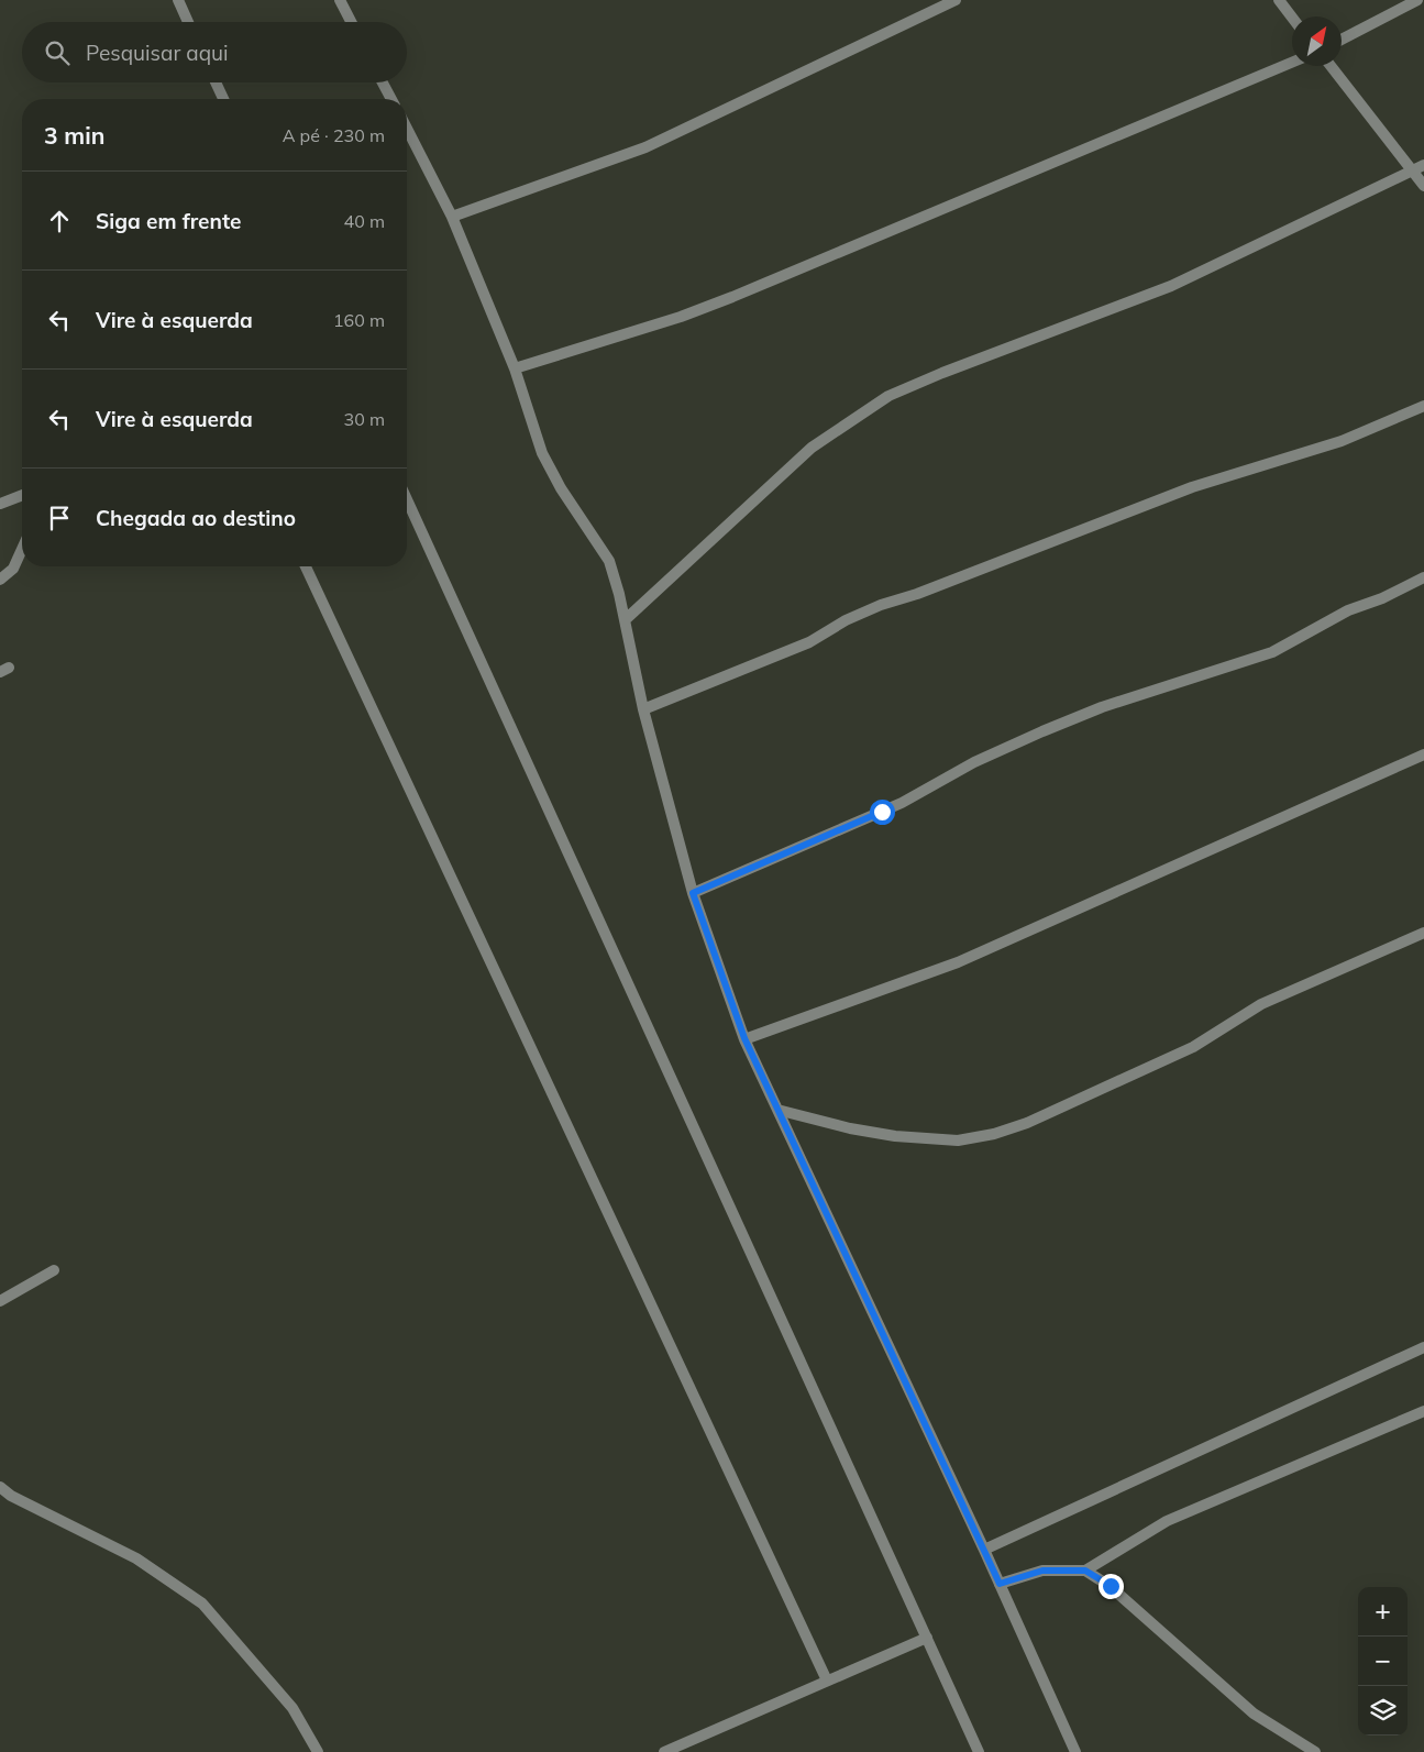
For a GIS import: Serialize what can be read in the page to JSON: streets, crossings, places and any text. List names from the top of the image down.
{
  "north": "top right",
  "page": {
    "search": "Pesquisar aqui",
    "heading": ["3 min", "A pé · 230 m"],
    "list": [
      ["Siga em frente", "40 m"],
      ["Vire à esquerda", "160 m"],
      ["Vire à esquerda", "30 m"],
      "Chegada ao destino"
    ],
    "map_buttons": ["+", "−"]
  }
}
